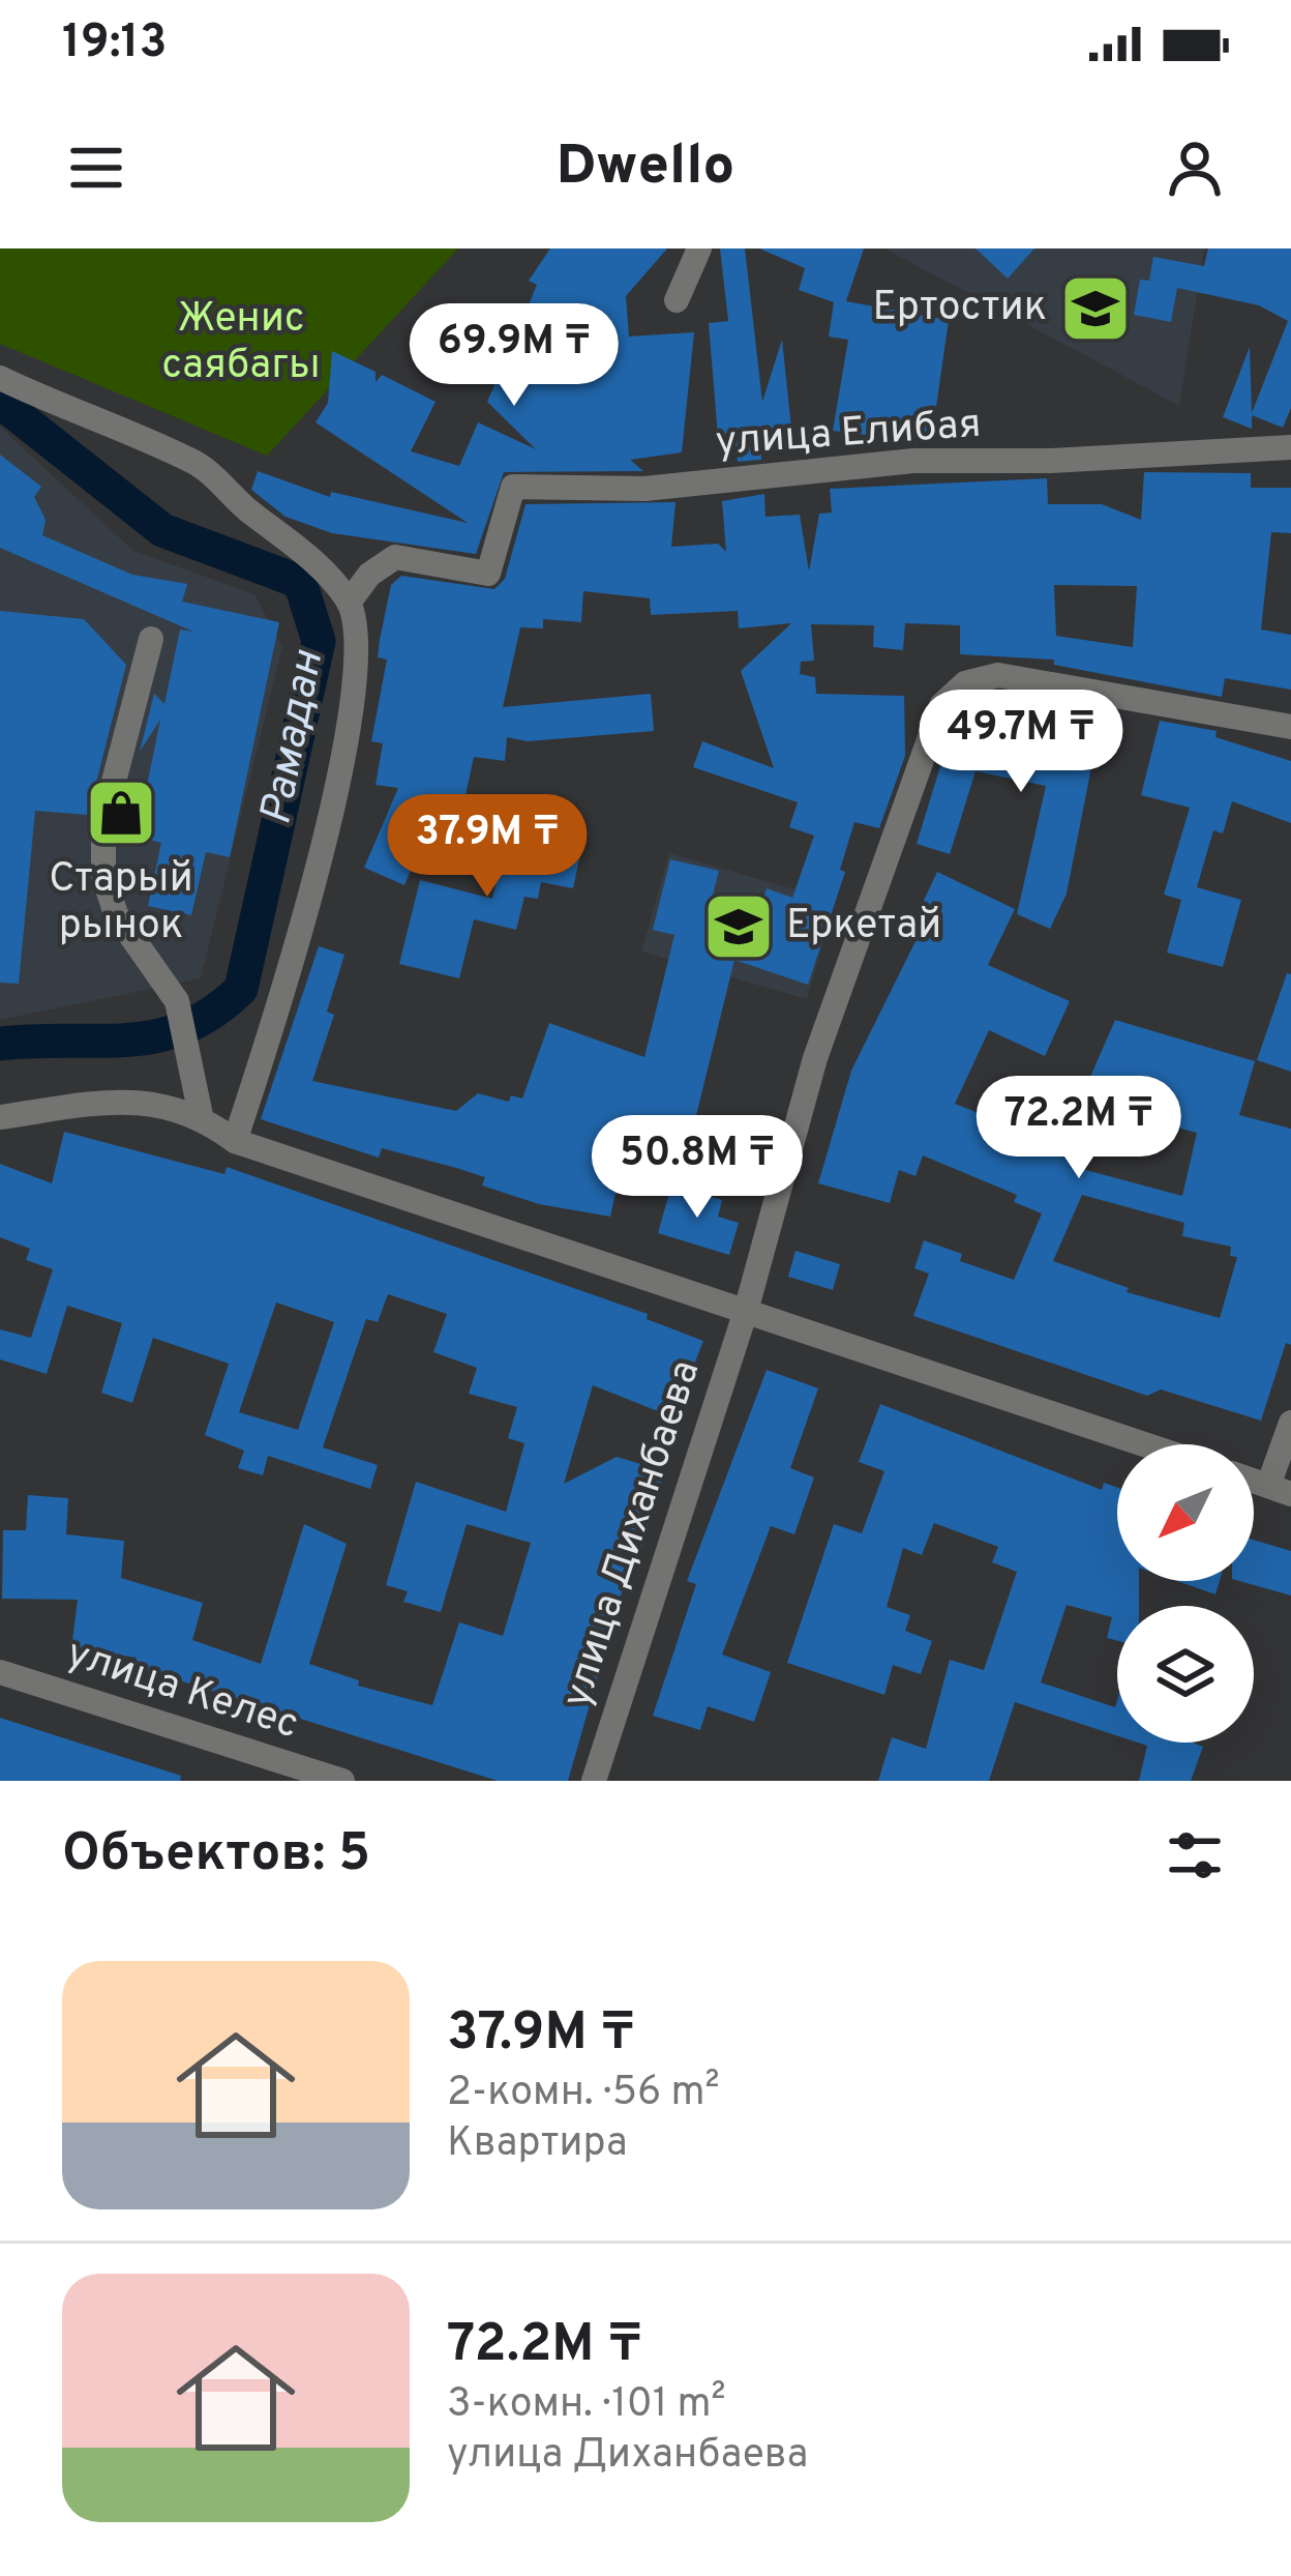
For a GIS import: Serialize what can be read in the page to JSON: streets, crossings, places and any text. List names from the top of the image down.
{
  "streets": {
    "street": ["улица Елибая", "улица Диханбаева", "улица Келес"]
  },
  "water": ["Рамадан"],
  "parks": ["Женис саябагы"],
  "places": {
    "school or university": ["Ертостик", "Еркетай"],
    "shop": ["Старый рынок"]
  },
  "north": "bottom left",
  "page": {
    "status": "19:13",
    "header": "Dwello",
    "price": [
      "69.9M ₸",
      "49.7M ₸",
      "37.9M ₸",
      "72.2M ₸",
      "50.8M ₸"
    ],
    "heading": "Объектов: 5",
    "list": [
      {
        "name": "37.9M ₸",
        "note": "2-комн. · 56 m² · Квартира"
      },
      {
        "name": "72.2M ₸",
        "note": "3-комн. · 101 m² · улица Диханбаева"
      }
    ]
  }
}
